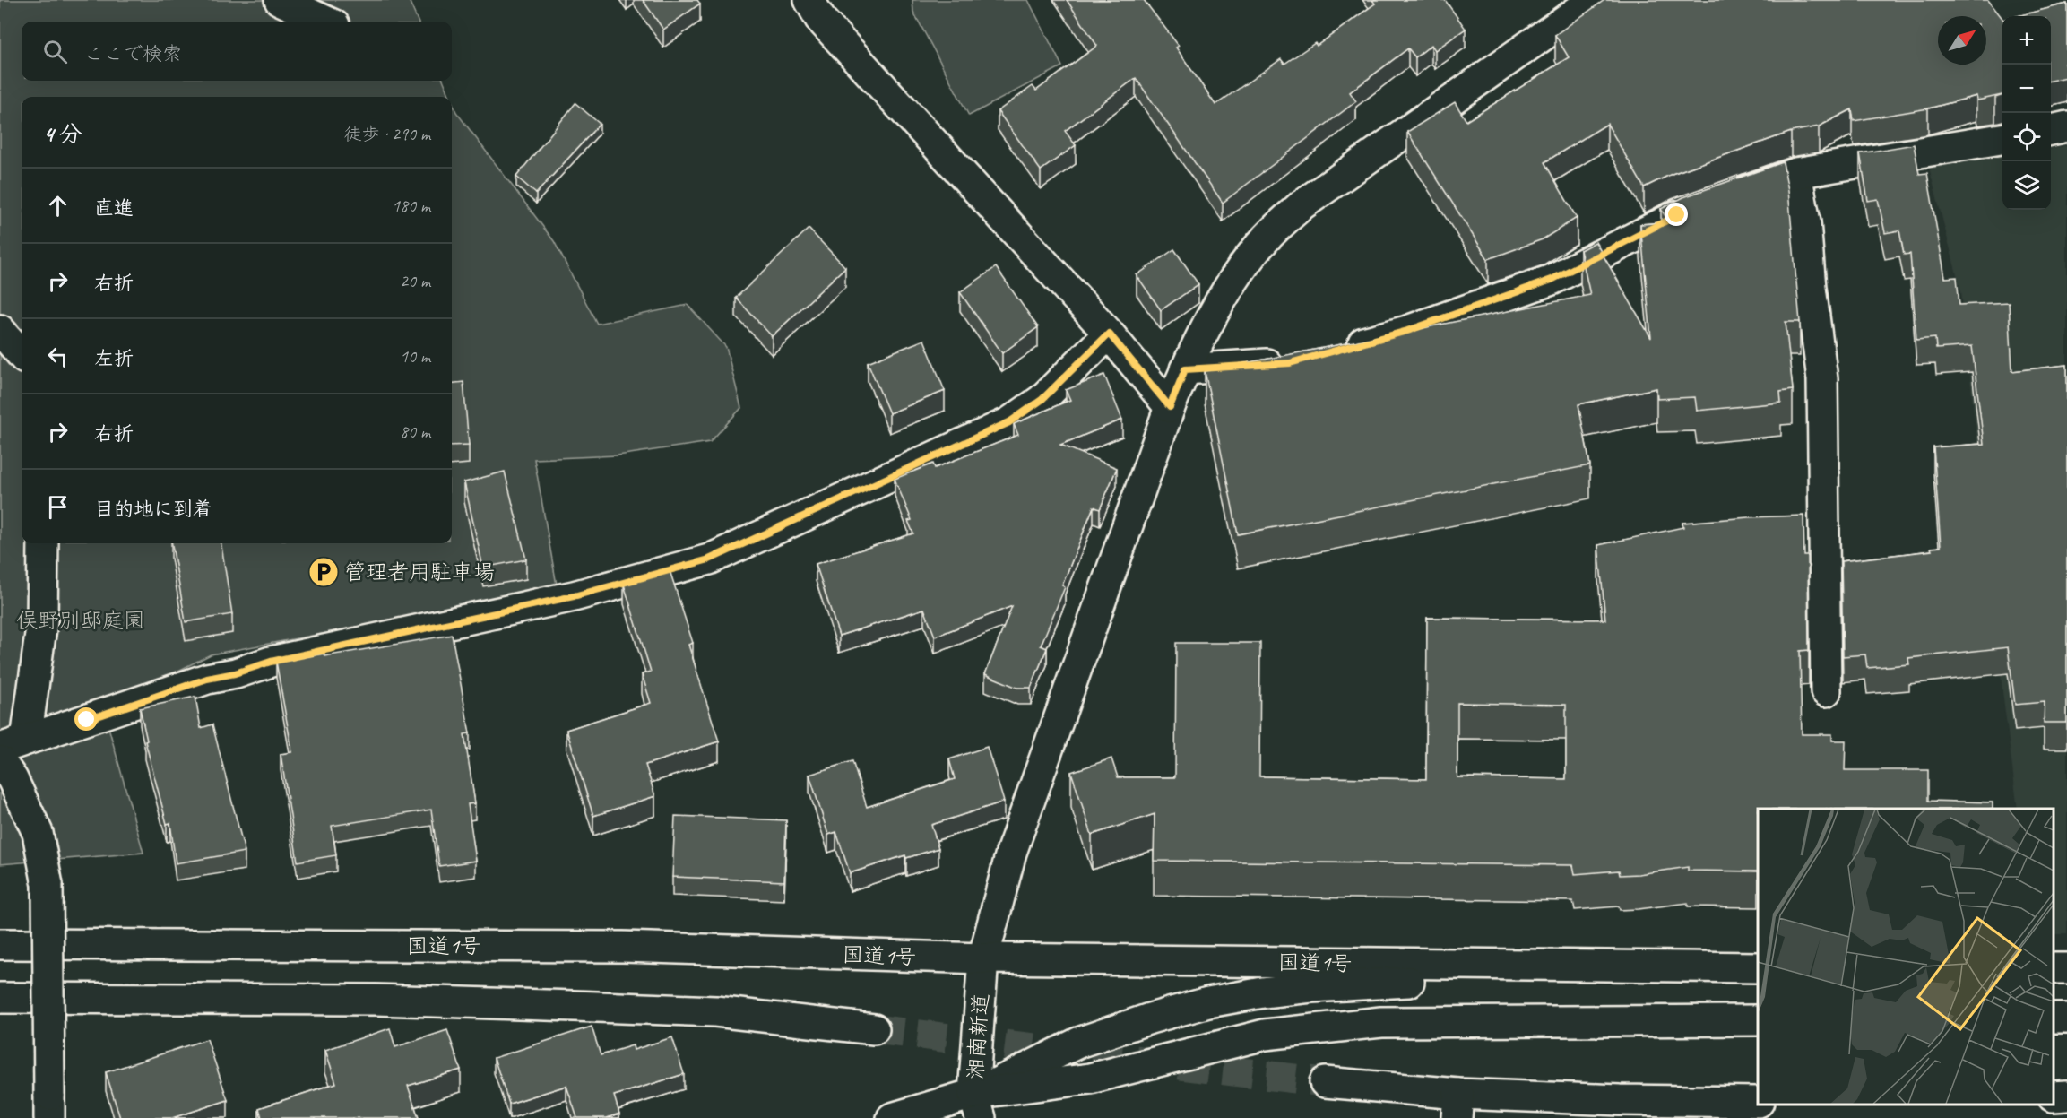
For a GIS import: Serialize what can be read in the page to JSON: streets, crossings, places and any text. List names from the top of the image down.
{
  "streets": {
    "main road": ["国道1号", "湘南新道"]
  },
  "crossings": [
    ["国道1号", "湘南新道"]
  ],
  "parks": ["俣野別邸庭園"],
  "places": {
    "parking": ["管理者用駐車場"]
  },
  "north": "top right",
  "page": {
    "map_buttons": ["+", "−"],
    "search": "ここで検索",
    "heading": ["4 分", "徒歩 · 290 m"],
    "list": [
      ["直進", "180 m"],
      ["右折", "20 m"],
      ["左折", "10 m"],
      ["右折", "80 m"],
      "目的地に到着"
    ]
  }
}
